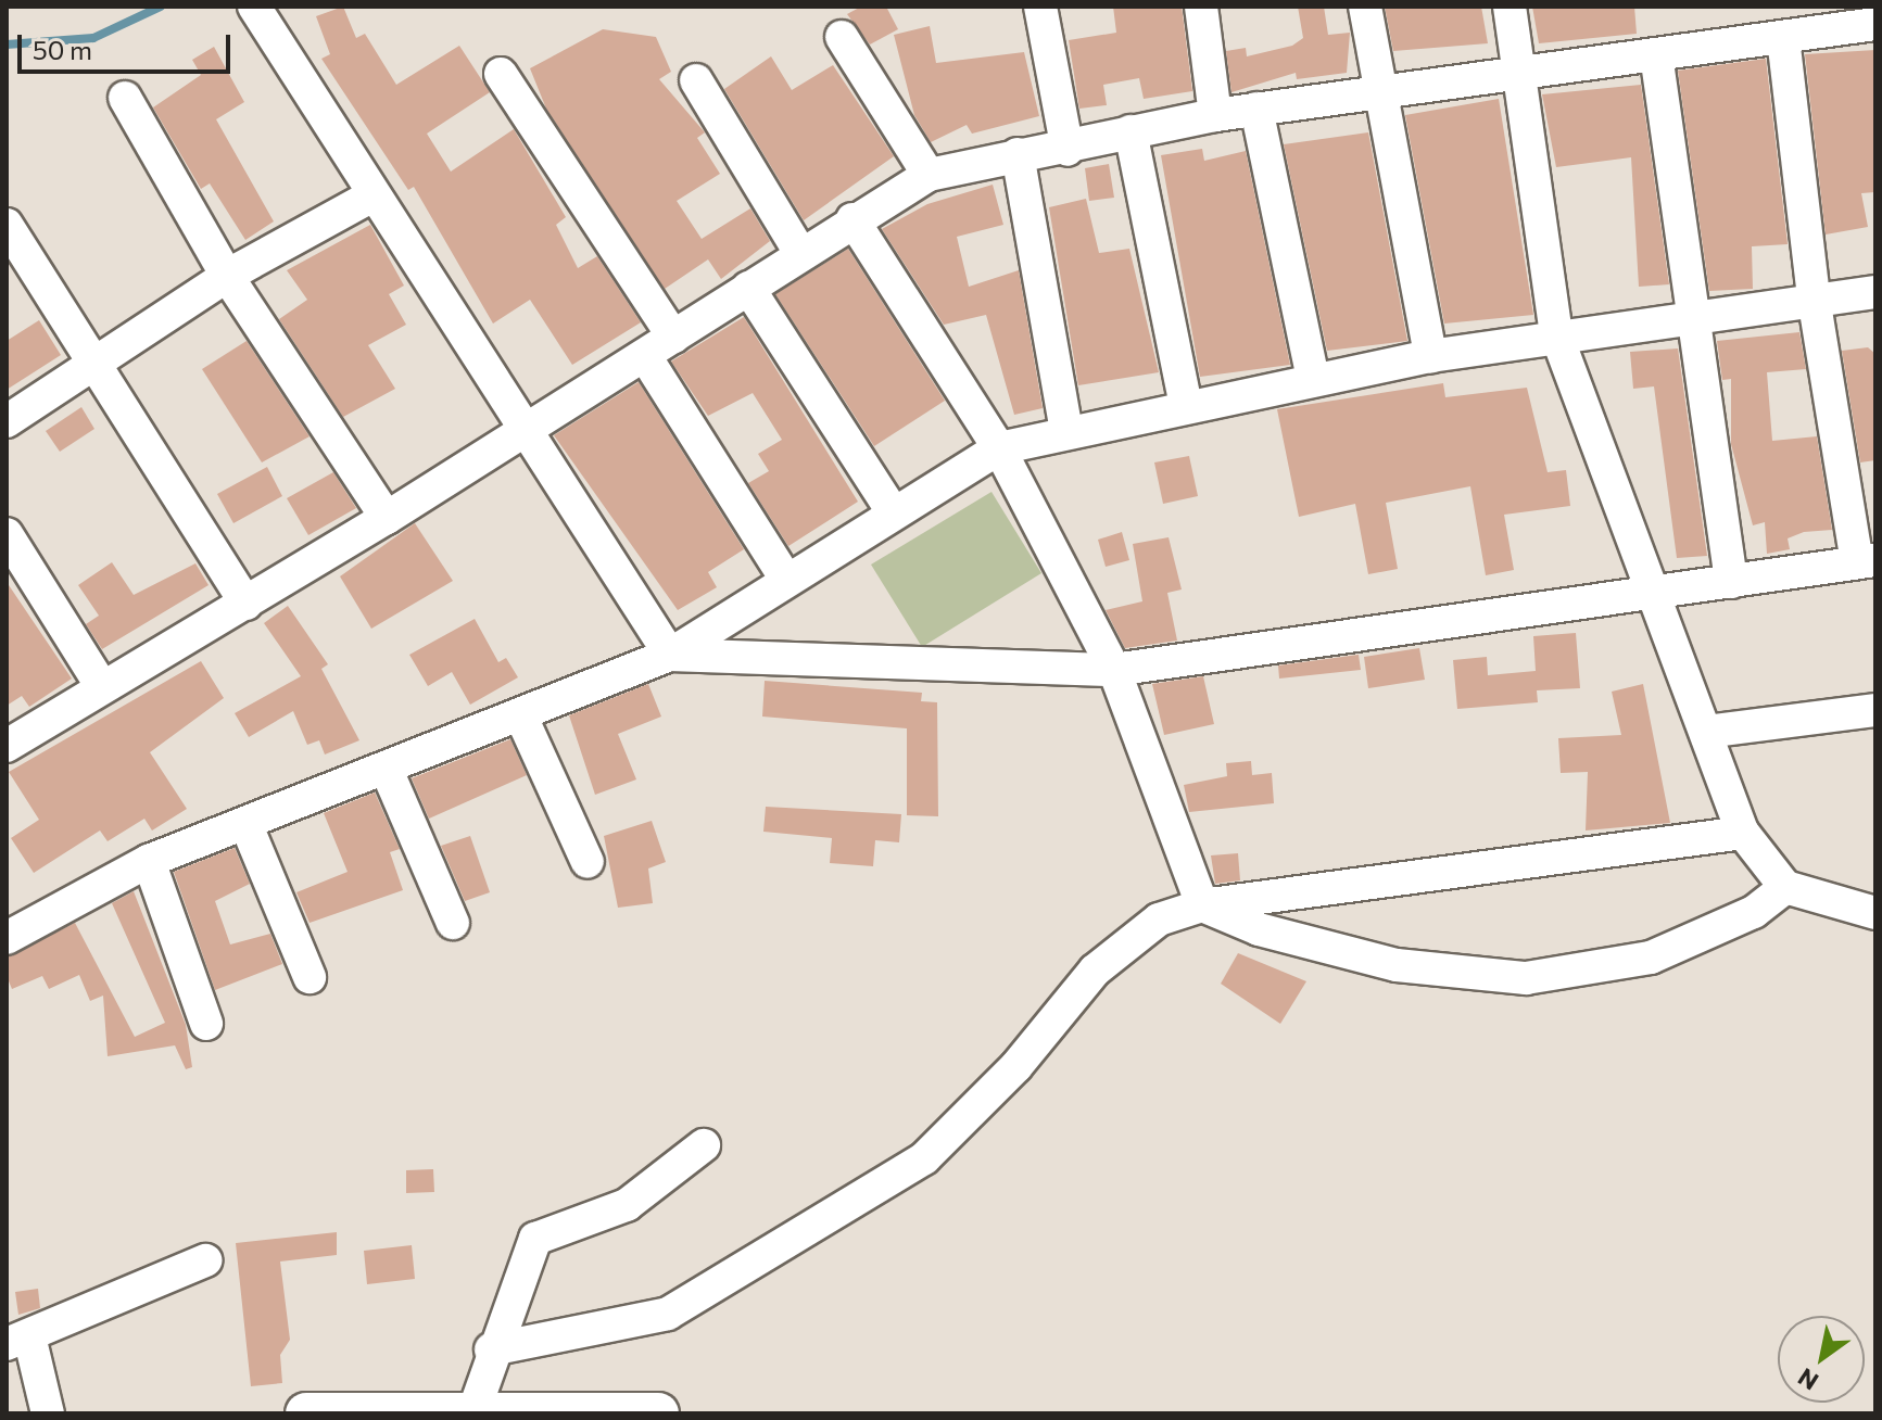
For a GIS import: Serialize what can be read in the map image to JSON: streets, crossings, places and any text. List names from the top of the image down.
{
  "scale_bar": "50 m",
  "north": "bottom left"
}
